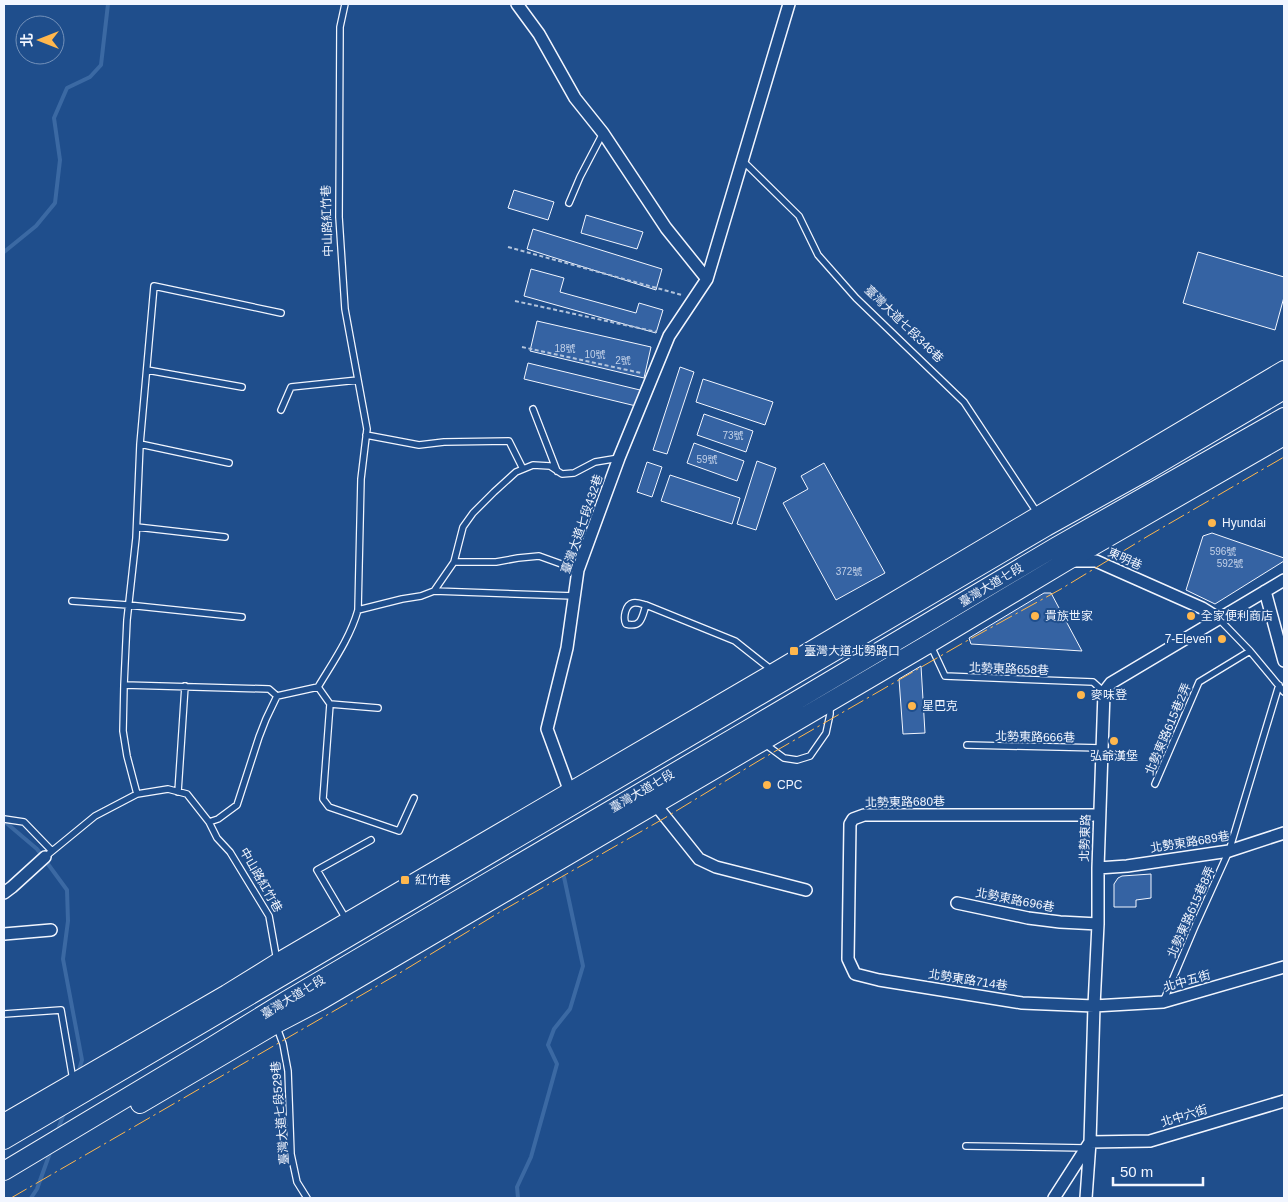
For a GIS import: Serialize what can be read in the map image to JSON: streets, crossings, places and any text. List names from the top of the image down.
{
  "streets": {
    "main road": ["臺灣大道七段"],
    "street": [
      "臺灣大道七段432巷",
      "東明巷",
      "北勢東路680巷",
      "北勢東路",
      "北勢東路689巷",
      "北勢東路696巷",
      "北勢東路714巷",
      "北中五街",
      "北中六街"
    ],
    "lane": [
      "中山路紅竹巷",
      "臺灣大道七段346巷",
      "北勢東路658巷",
      "北勢東路615巷2弄",
      "北勢東路666巷",
      "北勢東路615巷8弄",
      "臺灣大道七段529巷"
    ]
  },
  "crossings": [
    ["中山路紅竹巷", "臺灣大道七段"],
    ["臺灣大道七段346巷", "臺灣大道七段"],
    ["臺灣大道七段432巷", "臺灣大道七段"],
    ["東明巷", "臺灣大道七段"],
    ["臺灣大道七段", "北勢東路658巷"],
    ["臺灣大道七段", "臺灣大道七段529巷"],
    ["北勢東路658巷", "北勢東路"],
    ["北勢東路666巷", "北勢東路"],
    ["北勢東路680巷", "北勢東路"],
    ["北勢東路680巷", "北勢東路714巷"],
    ["北勢東路", "北勢東路689巷"],
    ["北勢東路", "北勢東路696巷"],
    ["北勢東路", "北勢東路714巷"],
    ["北勢東路", "北中五街"],
    ["北勢東路", "北中六街"],
    ["北勢東路689巷", "北勢東路615巷8弄"],
    ["北勢東路615巷8弄", "北中五街"],
    ["北勢東路714巷", "北中五街"]
  ],
  "places": {
    "other": [
      "Hyundai",
      "貴族世家",
      "全家便利商店",
      "7-Eleven",
      "麥味登",
      "星巴克",
      "弘爺漢堡",
      "CPC"
    ],
    "transit": ["臺灣大道北勢路口", "紅竹巷"]
  },
  "house_numbers": [
    "18號",
    "10號",
    "2號",
    "73號",
    "59號",
    "596號",
    "592號",
    "372號"
  ],
  "scale_bar": "50 m",
  "north": "left"
}
